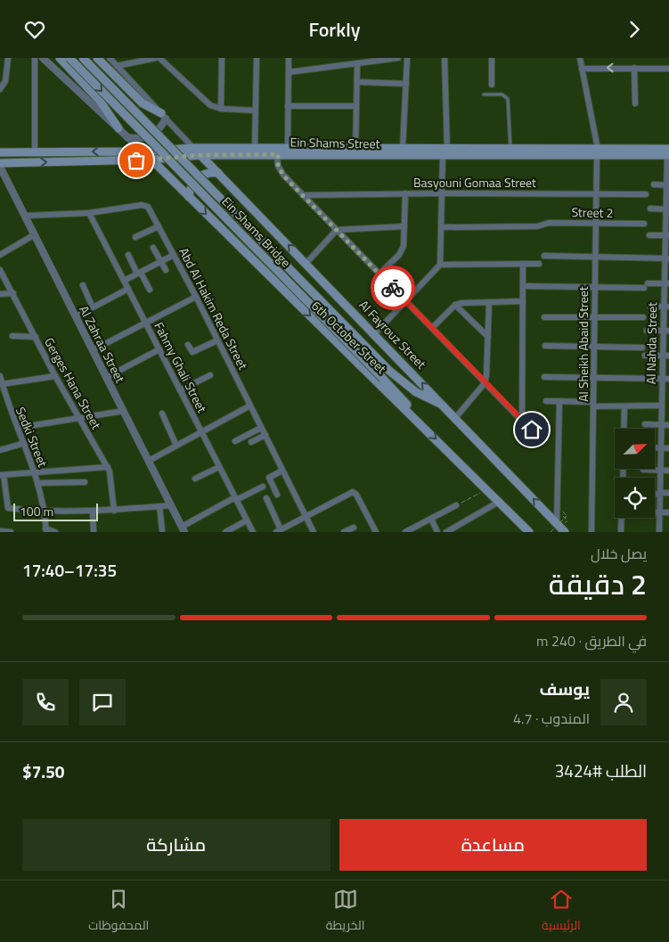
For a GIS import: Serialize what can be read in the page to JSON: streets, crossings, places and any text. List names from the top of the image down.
{
  "streets": {
    "main road": [
      "Ein Shams Street",
      "Ein Shams Bridge",
      "Al Fayrouz Street",
      "6th October Street"
    ],
    "street": [
      "Basyouni Gomaa Street",
      "Street 2",
      "Abd Al Hakim Reda Street",
      "Al Nahda Street",
      "Al Zahraa Street",
      "Al Sheikh Abaid Street",
      "Fahmy Ghali Street",
      "Gerges Hana Street",
      "Sedki Street"
    ]
  },
  "crossings": [
    ["Ein Shams Street", "Al Fayrouz Street"],
    ["Ein Shams Street", "6th October Street"],
    ["Ein Shams Street", "Al Nahda Street"],
    ["Ein Shams Street", "Al Sheikh Abaid Street"],
    ["Basyouni Gomaa Street", "Al Sheikh Abaid Street"],
    ["Street 2", "Al Sheikh Abaid Street"],
    ["Ein Shams Bridge", "Al Fayrouz Street"],
    ["Ein Shams Bridge", "6th October Street"],
    ["Abd Al Hakim Reda Street", "Al Zahraa Street"],
    ["Abd Al Hakim Reda Street", "Fahmy Ghali Street"]
  ],
  "one_way": ["Al Fayrouz Street", "6th October Street"],
  "scale_bar": "100 m",
  "north": "top right",
  "page": {
    "header": "Forkly",
    "scale": "100 m",
    "heading": ["2 دقيقة", "يصل خلال", "17:35–17:40"],
    "panel": [
      "يوسف",
      "المندوب · 4.7",
      "الطلب #3424",
      "$7.50"
    ],
    "bar": "في الطريق · 240 m",
    "buttons": ["مساعدة", "مشاركة"],
    "tabs": ["الرئيسية", "الخريطة", "المحفوظات"]
  }
}
